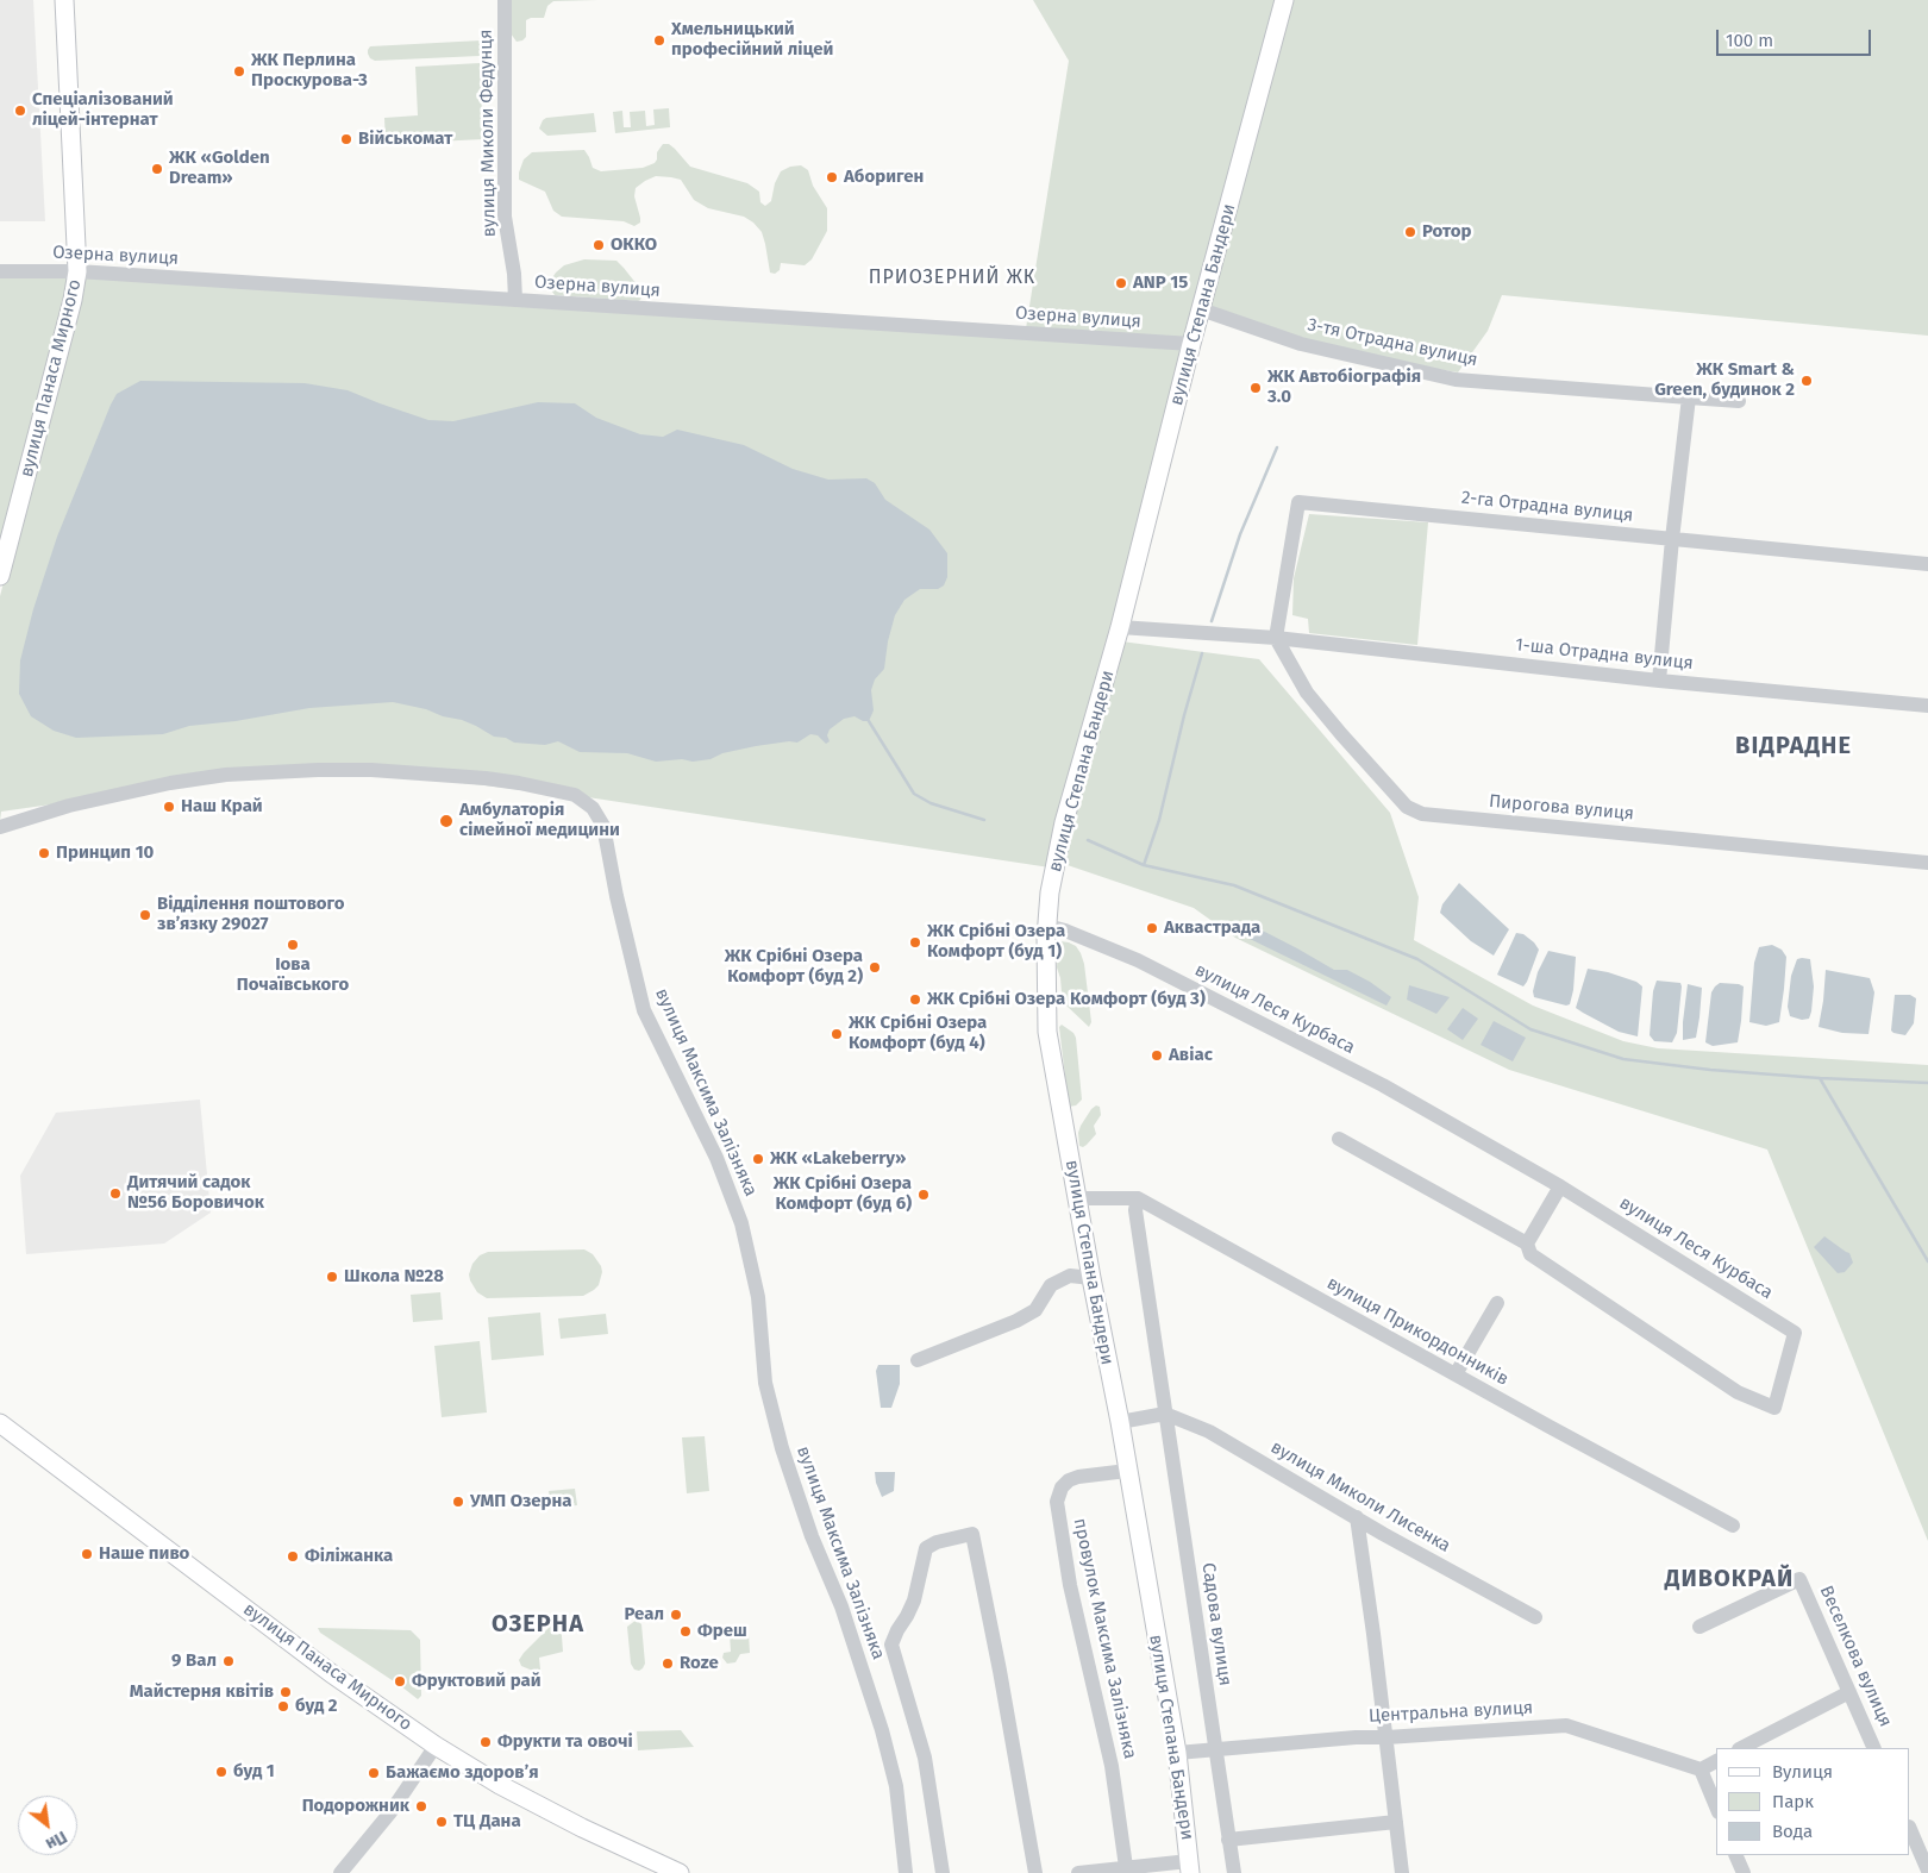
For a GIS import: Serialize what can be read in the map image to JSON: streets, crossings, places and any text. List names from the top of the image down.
{
  "streets": {
    "main road": ["вулиця Степана Бандери", "вулиця Панаса Мирного"],
    "street": [
      "вулиця Миколи Федунця",
      "Озерна вулиця",
      "3-тя Отрадна вулиця",
      "2-га Отрадна вулиця",
      "1-ша Отрадна вулиця",
      "Пирогова вулиця",
      "вулиця Леся Курбаса",
      "вулиця Максима Залізняка",
      "вулиця Прикордонників",
      "вулиця Миколи Лисенка",
      "Садова вулиця",
      "провулок Максима Залізняка",
      "Веселкова вулиця",
      "Центральна вулиця"
    ]
  },
  "crossings": [
    ["вулиця Миколи Федунця", "Озерна вулиця"],
    ["Озерна вулиця", "вулиця Степана Бандери"],
    ["Озерна вулиця", "вулиця Панаса Мирного"],
    ["вулиця Степана Бандери", "3-тя Отрадна вулиця"],
    ["вулиця Степана Бандери", "1-ша Отрадна вулиця"],
    ["вулиця Степана Бандери", "вулиця Леся Курбаса"],
    ["вулиця Степана Бандери", "вулиця Прикордонників"],
    ["вулиця Степана Бандери", "провулок Максима Залізняка"],
    ["вулиця Степана Бандери", "Центральна вулиця"],
    ["2-га Отрадна вулиця", "1-ша Отрадна вулиця"],
    ["2-га Отрадна вулиця", "Пирогова вулиця"],
    ["1-ша Отрадна вулиця", "Пирогова вулиця"],
    ["вулиця Прикордонників", "Садова вулиця"],
    ["вулиця Миколи Лисенка", "Садова вулиця"],
    ["Садова вулиця", "Центральна вулиця"]
  ],
  "districts": [
    "ПРИОЗЕРНИЙ ЖК",
    "ВІДРАДНЕ",
    "ДИВОКРАЙ",
    "ОЗЕРНА"
  ],
  "places": [
    "Хмельницький професійний ліцей",
    "ЖК Перлина Проскурова-3",
    "Спеціалізований ліцей-інтернат",
    "Військомат",
    "ЖК «Golden Dream»",
    "Абориген",
    "Ротор",
    "ОККО",
    "ANP 15",
    "ЖК Smart & Green, будинок 2",
    "ЖК Автобіографія 3.0",
    "Наш Край",
    "Амбулаторія сімейної медицини",
    "Принцип 10",
    "Відділення поштового зв’язку 29027",
    "Аквастрада",
    "ЖК Срібні Озера Комфорт (буд 1)",
    "Іова Почаївського",
    "ЖК Срібні Озера Комфорт (буд 2)",
    "ЖК Срібні Озера Комфорт (буд 3)",
    "ЖК Срібні Озера Комфорт (буд 4)",
    "Авіас",
    "ЖК «Lakeberry»",
    "Дитячий садок №56 Боровичок",
    "ЖК Срібні Озера Комфорт (буд 6)",
    "Школа №28",
    "УМП Озерна",
    "Наше пиво",
    "Філіжанка",
    "Реал",
    "Фреш",
    "9 Вал",
    "Roze",
    "Фруктовий рай",
    "Майстерня квітів",
    "буд 2",
    "Фрукти та овочі",
    "буд 1",
    "Бажаємо здоровʼя",
    "Подорожник",
    "ТЦ Дана"
  ],
  "legend": ["Вулиця", "Парк", "Вода"],
  "scale_bar": "100 m",
  "north": "bottom right"
}
